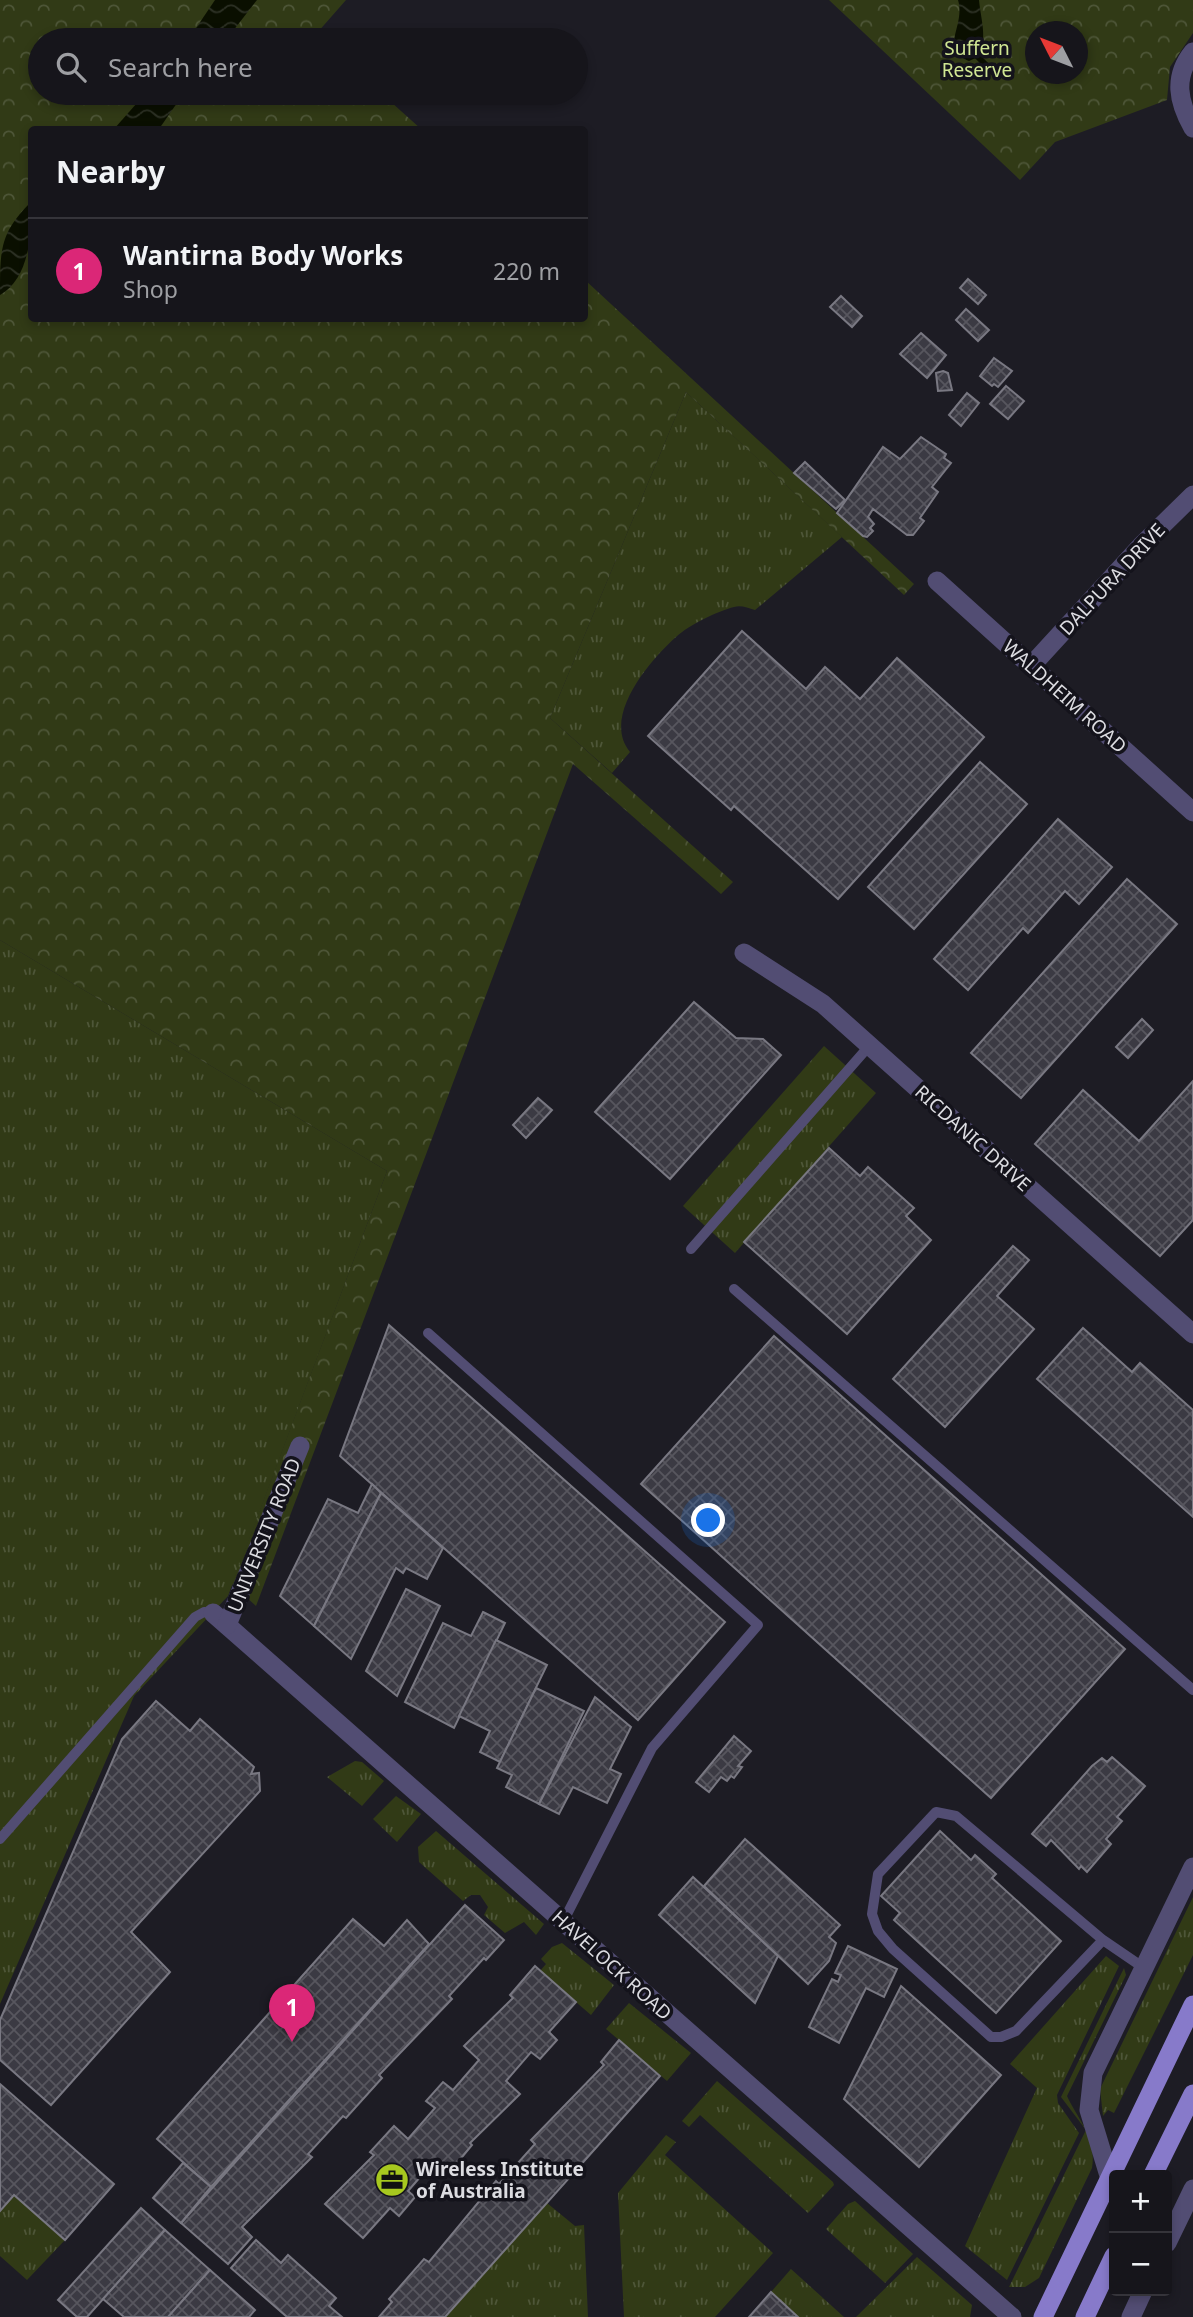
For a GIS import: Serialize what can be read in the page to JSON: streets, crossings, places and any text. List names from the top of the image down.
{
  "streets": {
    "street": [
      "DALPURA DRIVE",
      "WALDHEIM ROAD",
      "RICDANIC DRIVE",
      "UNIVERSITY ROAD",
      "HAVELOCK ROAD"
    ]
  },
  "crossings": [
    ["DALPURA DRIVE", "WALDHEIM ROAD"],
    ["UNIVERSITY ROAD", "HAVELOCK ROAD"]
  ],
  "parks": ["Suffern Reserve"],
  "places": {
    "office": ["Wireless Institute of Australia"]
  },
  "north": "top left",
  "page": {
    "search": "Search here",
    "heading": "Nearby",
    "list": [
      {
        "mark": "1",
        "name": "Wantirna Body Works",
        "note": "Shop",
        "value": "220 m"
      }
    ],
    "pins": "1",
    "map_buttons": ["+", "−"]
  }
}
